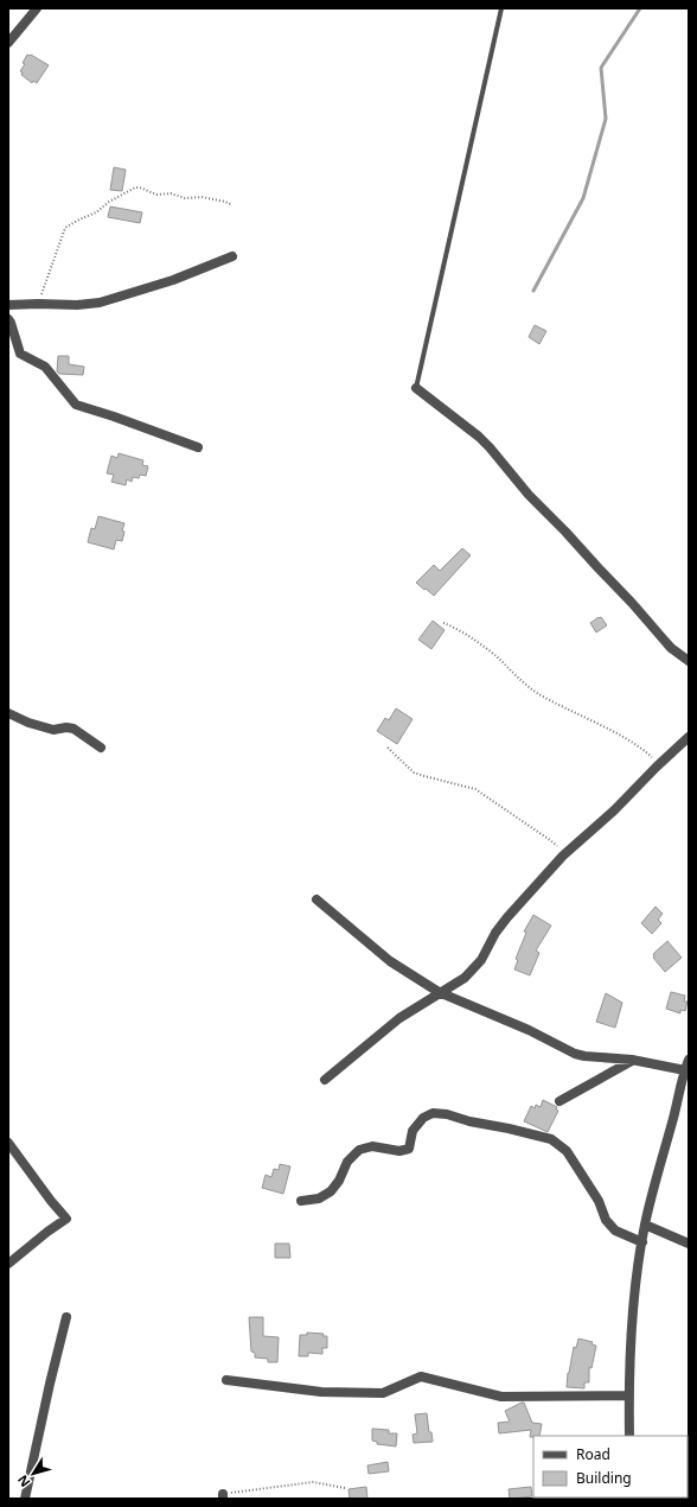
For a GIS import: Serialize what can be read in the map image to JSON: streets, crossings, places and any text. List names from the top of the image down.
{
  "legend": ["Road", "Building"],
  "north": "bottom left"
}
